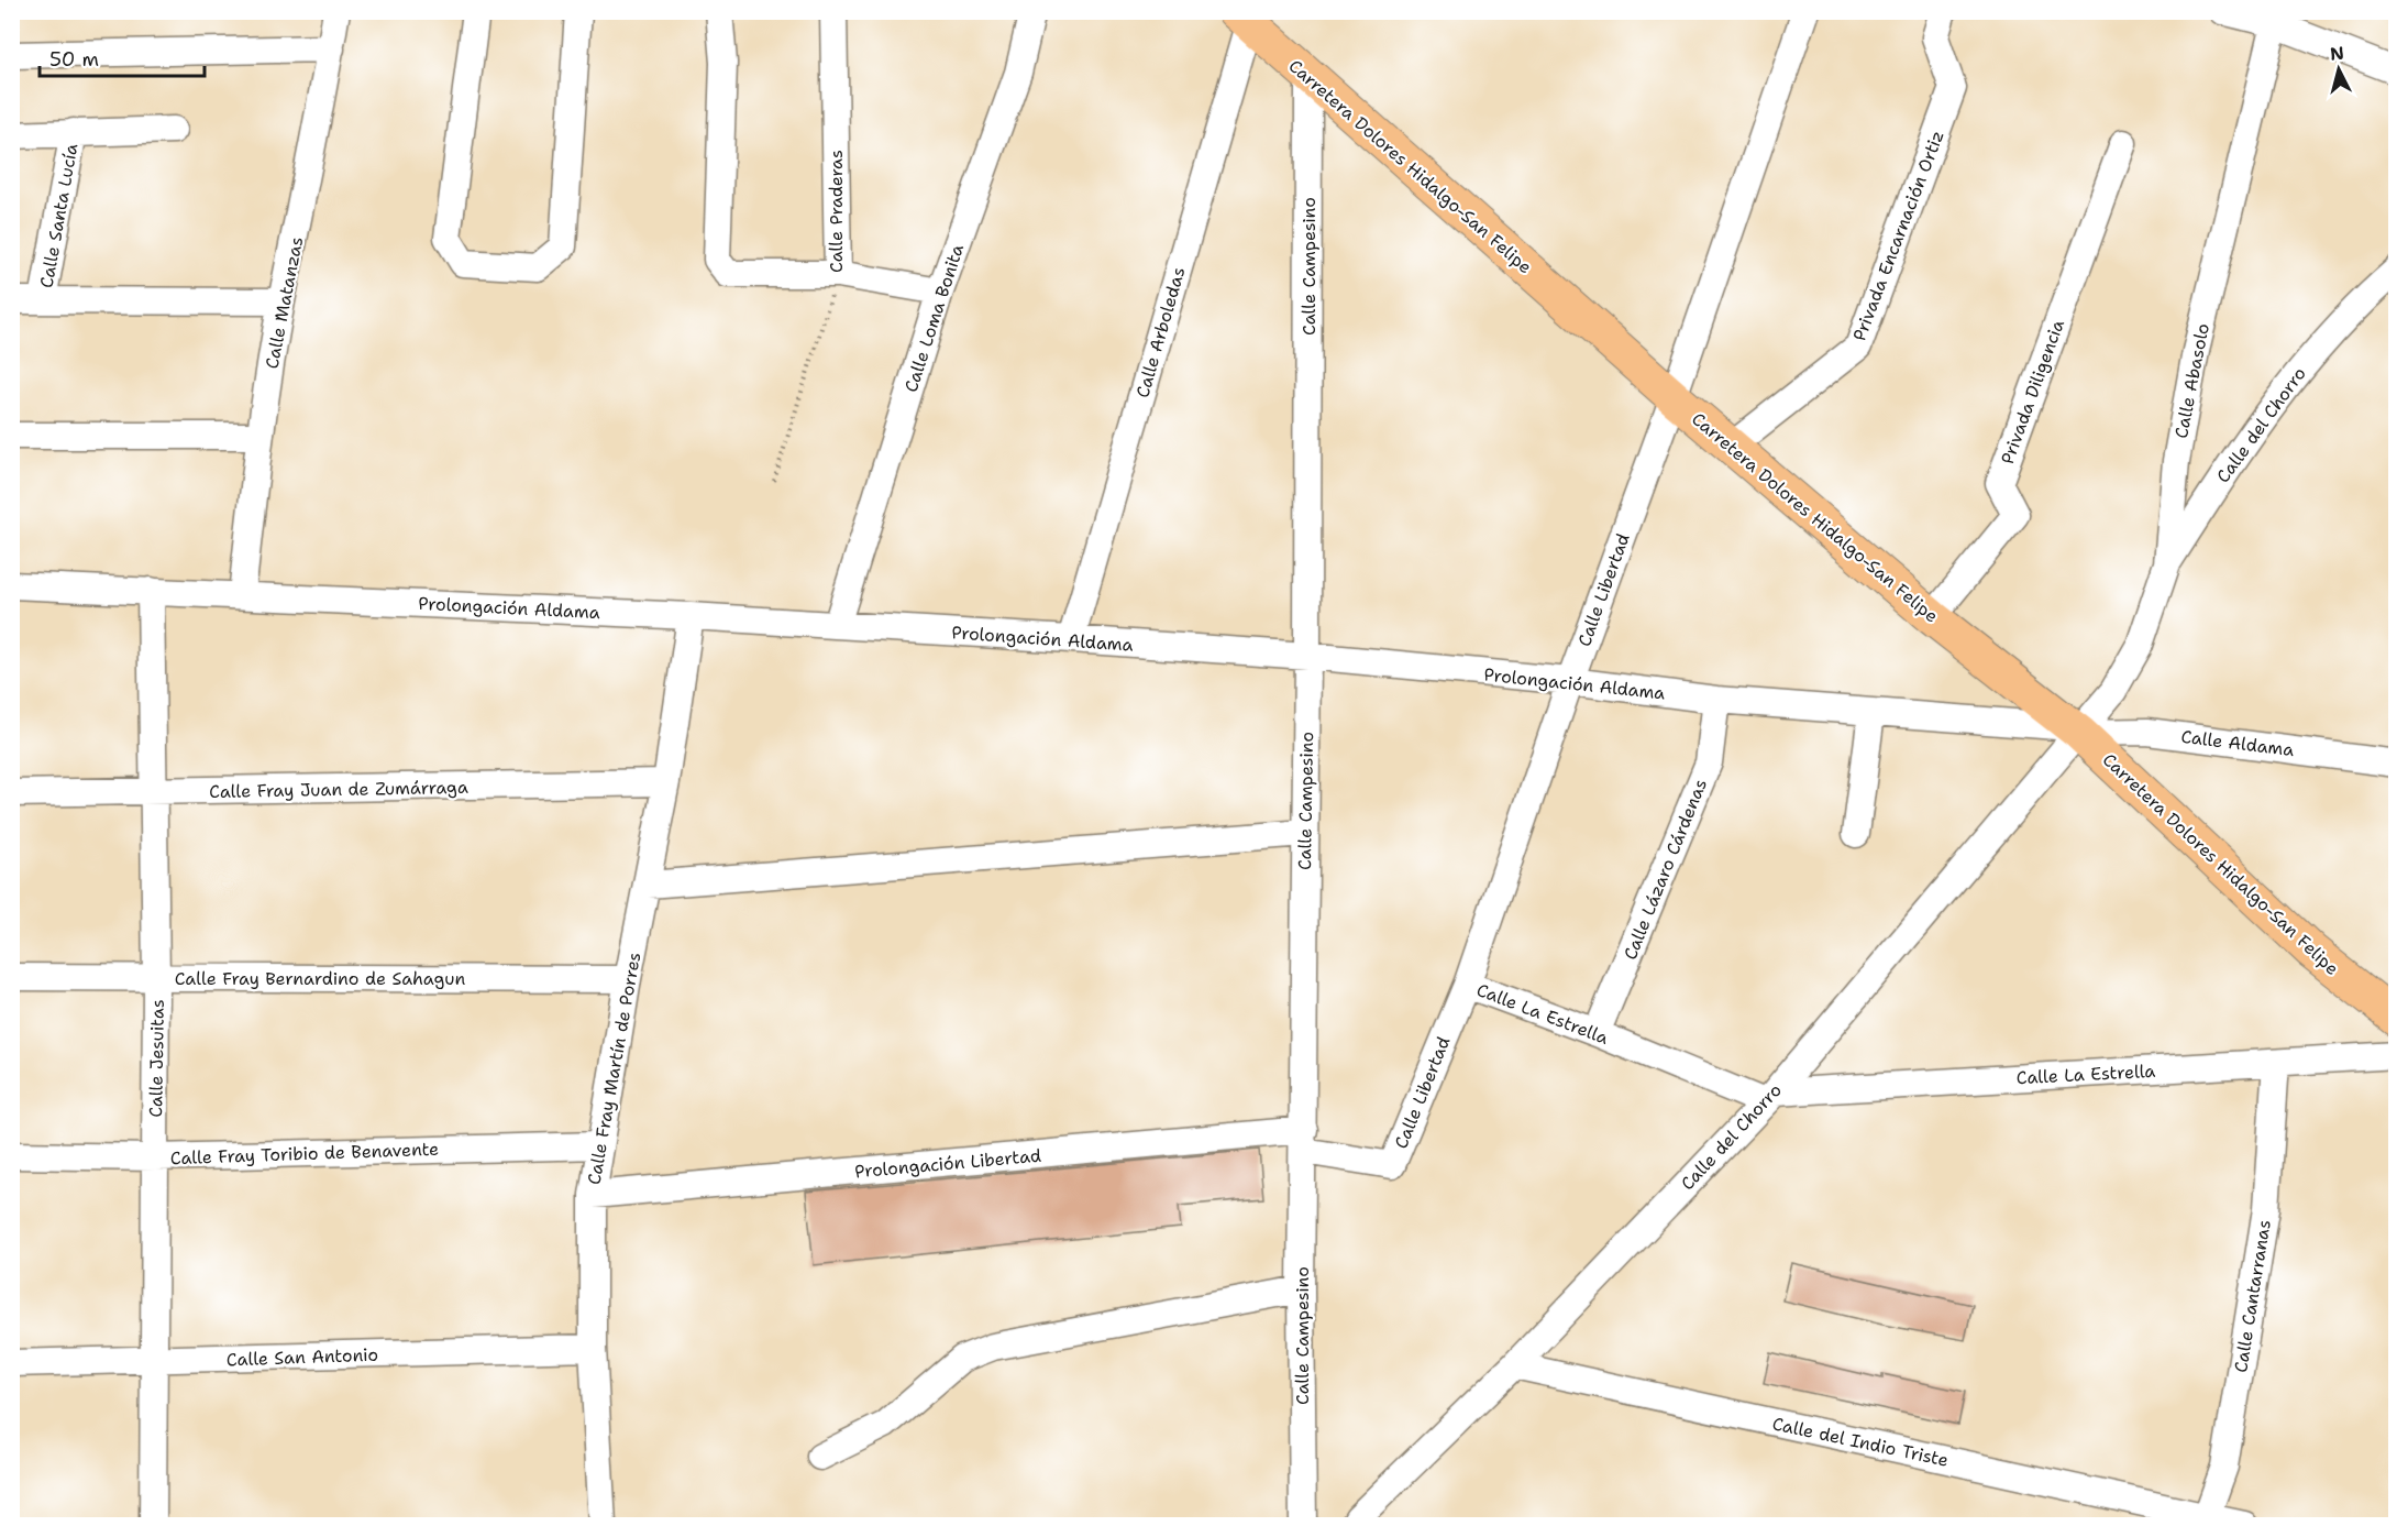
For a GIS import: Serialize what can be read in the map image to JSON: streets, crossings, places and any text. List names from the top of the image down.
{
  "streets": {
    "main road": ["Carretera Dolores Hidalgo-San Felipe"],
    "street": [
      "Calle Praderas",
      "Calle Santa Lucía",
      "Privada Encarnación Ortiz",
      "Calle Campesino",
      "Calle Matanzas",
      "Calle Loma Bonita",
      "Calle Arboledas",
      "Calle Abasolo",
      "Privada Diligencia",
      "Calle del Chorro",
      "Calle Libertad",
      "Prolongación Aldama",
      "Calle Aldama",
      "Calle Fray Juan de Zumárraga",
      "Calle Lázaro Cárdenas",
      "Calle Fray Bernardino de Sahagun",
      "Calle La Estrella",
      "Calle Jesuitas",
      "Calle Fray Martín de Porres",
      "Calle Fray Toribio de Benavente",
      "Prolongación Libertad",
      "Calle Cantarranas",
      "Calle San Antonio",
      "Calle del Indio Triste"
    ]
  },
  "crossings": [
    ["Carretera Dolores Hidalgo-San Felipe", "Privada Encarnación Ortiz"],
    ["Carretera Dolores Hidalgo-San Felipe", "Calle Campesino"],
    ["Carretera Dolores Hidalgo-San Felipe", "Calle Arboledas"],
    ["Carretera Dolores Hidalgo-San Felipe", "Calle Abasolo"],
    ["Carretera Dolores Hidalgo-San Felipe", "Privada Diligencia"],
    ["Carretera Dolores Hidalgo-San Felipe", "Calle del Chorro"],
    ["Carretera Dolores Hidalgo-San Felipe", "Calle Libertad"],
    ["Carretera Dolores Hidalgo-San Felipe", "Prolongación Aldama"],
    ["Carretera Dolores Hidalgo-San Felipe", "Calle Aldama"],
    ["Calle Campesino", "Prolongación Aldama"],
    ["Calle Campesino", "Prolongación Libertad"],
    ["Calle Matanzas", "Prolongación Aldama"],
    ["Calle Loma Bonita", "Prolongación Aldama"],
    ["Calle Arboledas", "Prolongación Aldama"],
    ["Calle Abasolo", "Calle del Chorro"],
    ["Calle Abasolo", "Prolongación Aldama"],
    ["Calle Abasolo", "Calle Aldama"],
    ["Calle del Chorro", "Prolongación Aldama"],
    ["Calle del Chorro", "Calle Aldama"],
    ["Calle del Chorro", "Calle La Estrella"],
    ["Calle del Chorro", "Calle del Indio Triste"],
    ["Calle Libertad", "Prolongación Aldama"],
    ["Calle Libertad", "Calle La Estrella"],
    ["Calle Libertad", "Prolongación Libertad"],
    ["Prolongación Aldama", "Calle Aldama"],
    ["Prolongación Aldama", "Calle Lázaro Cárdenas"],
    ["Prolongación Aldama", "Calle Jesuitas"],
    ["Prolongación Aldama", "Calle Fray Martín de Porres"],
    ["Calle Fray Juan de Zumárraga", "Calle Jesuitas"],
    ["Calle Fray Juan de Zumárraga", "Calle Fray Martín de Porres"],
    ["Calle Lázaro Cárdenas", "Calle La Estrella"],
    ["Calle Fray Bernardino de Sahagun", "Calle Jesuitas"],
    ["Calle Fray Bernardino de Sahagun", "Calle Fray Martín de Porres"],
    ["Calle La Estrella", "Calle Cantarranas"],
    ["Calle Jesuitas", "Calle Fray Toribio de Benavente"],
    ["Calle Jesuitas", "Calle San Antonio"],
    ["Calle Fray Martín de Porres", "Calle Fray Toribio de Benavente"],
    ["Calle Fray Martín de Porres", "Prolongación Libertad"],
    ["Calle Fray Martín de Porres", "Calle San Antonio"],
    ["Calle Cantarranas", "Calle del Indio Triste"]
  ],
  "scale_bar": "50 m",
  "north": "top"
}
